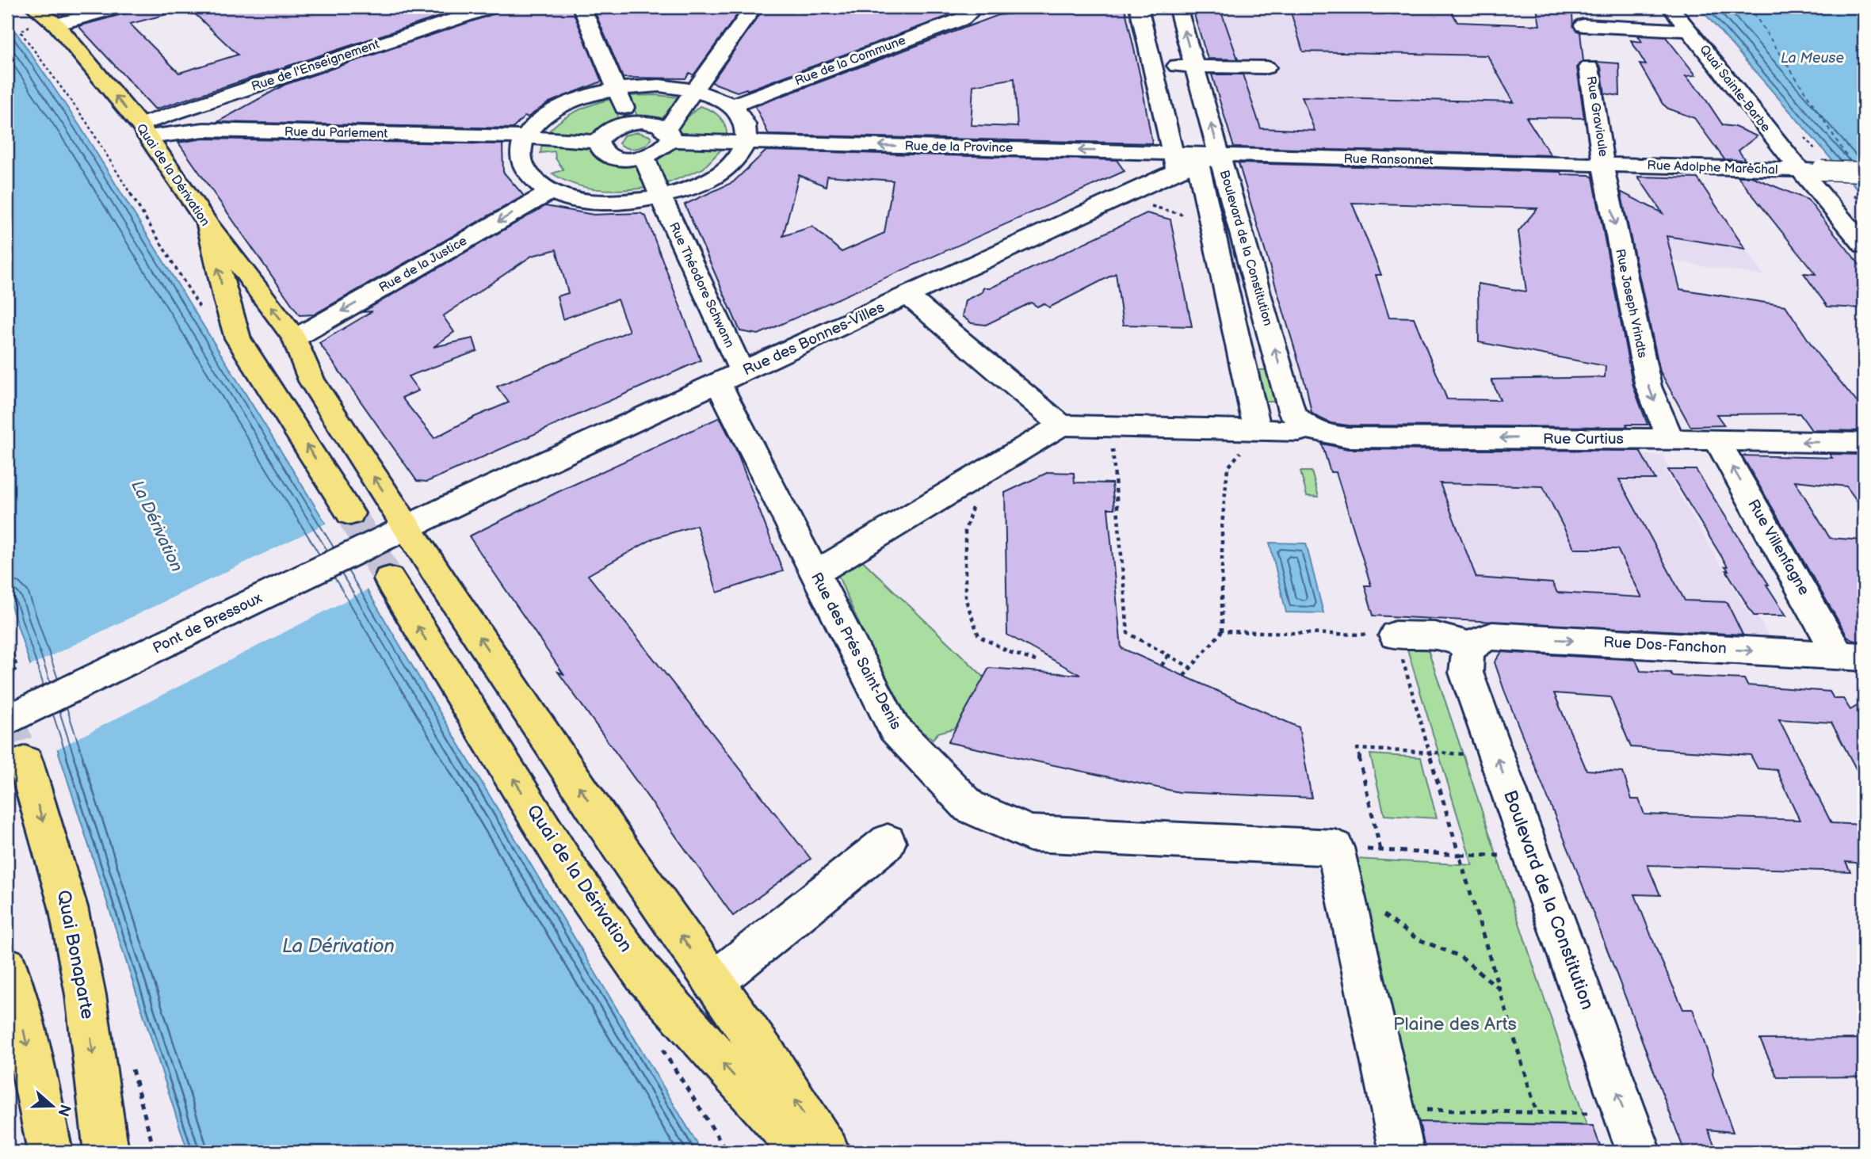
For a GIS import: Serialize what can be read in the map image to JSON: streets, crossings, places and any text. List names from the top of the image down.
{
  "streets": {
    "main road": ["Quai de la Dérivation", "Quai Bonaparte"],
    "street": [
      "Rue de la Commune",
      "Rue de l'Enseignement",
      "Quai Sainte-Barbe",
      "Rue Gravioule",
      "Rue du Parlement",
      "Rue de la Province",
      "Rue Ransonnet",
      "Rue Adolphe Maréchal",
      "Boulevard de la Constitution",
      "Rue de la Justice",
      "Rue Théodore Schwann",
      "Rue Joseph Vrindts",
      "Rue des Bonnes-Villes",
      "Rue Curtius",
      "Rue Villenfagne",
      "Pont de Bressoux",
      "Rue Dos-Fanchon",
      "Rue des Prés Saint-Denis"
    ]
  },
  "crossings": [
    ["Rue de l'Enseignement", "Rue du Parlement"],
    ["Rue de l'Enseignement", "Quai de la Dérivation"],
    ["Quai Sainte-Barbe", "Rue Adolphe Maréchal"],
    ["Rue Gravioule", "Rue Ransonnet"],
    ["Rue Gravioule", "Rue Adolphe Maréchal"],
    ["Rue Gravioule", "Rue Joseph Vrindts"],
    ["Rue du Parlement", "Quai de la Dérivation"],
    ["Rue de la Province", "Rue Ransonnet"],
    ["Rue de la Province", "Rue des Bonnes-Villes"],
    ["Rue Ransonnet", "Rue Adolphe Maréchal"],
    ["Rue Ransonnet", "Boulevard de la Constitution"],
    ["Rue Ransonnet", "Rue Joseph Vrindts"],
    ["Rue Ransonnet", "Rue des Bonnes-Villes"],
    ["Rue Adolphe Maréchal", "Rue Joseph Vrindts"],
    ["Boulevard de la Constitution", "Rue des Bonnes-Villes"],
    ["Boulevard de la Constitution", "Rue Curtius"],
    ["Boulevard de la Constitution", "Rue Dos-Fanchon"],
    ["Rue Théodore Schwann", "Rue des Bonnes-Villes"],
    ["Rue Théodore Schwann", "Rue des Prés Saint-Denis"],
    ["Rue Joseph Vrindts", "Rue Curtius"],
    ["Rue des Bonnes-Villes", "Pont de Bressoux"],
    ["Rue des Bonnes-Villes", "Rue des Prés Saint-Denis"],
    ["Rue Curtius", "Rue Villenfagne"],
    ["Rue Villenfagne", "Rue Dos-Fanchon"]
  ],
  "one_way": [
    "Rue de la Province",
    "Rue de la Justice",
    "Rue Joseph Vrindts",
    "Rue Curtius",
    "Rue Villenfagne",
    "Rue Dos-Fanchon"
  ],
  "water": ["La Meuse", "La Dérivation"],
  "parks": ["Plaine des Arts"],
  "north": "right"
}
